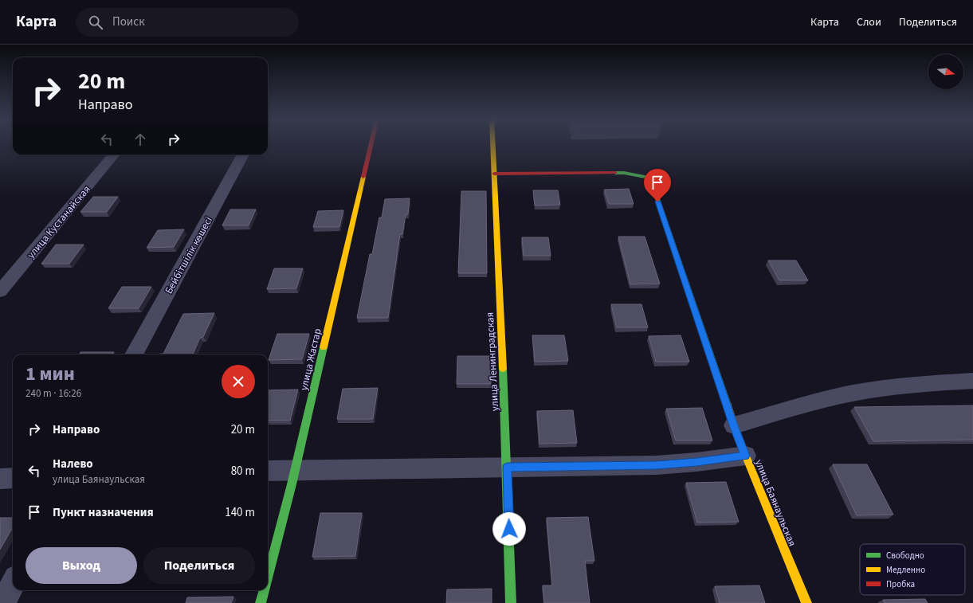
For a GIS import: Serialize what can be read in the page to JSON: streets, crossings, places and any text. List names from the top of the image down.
{
  "streets": {
    "street": [
      "улица Кустанайская",
      "Бейбітшілік көшесі",
      "улица Жастар",
      "улица Ленинградская",
      "улица Баянаульская"
    ]
  },
  "crossings": [
    ["улица Ленинградская", "улица Баянаульская"]
  ],
  "legend": ["Свободно", "Медленно", "Пробка"],
  "north": "right",
  "page": {
    "header": "Карта",
    "search": "Поиск",
    "nav": ["Карта", "Слои", "Поделиться"],
    "turn": ["20 m", "Направо"],
    "heading": ["1 мин", "240 m · 16:26"],
    "list": [
      {
        "name": "Направо",
        "value": "20 m"
      },
      {
        "name": "Налево",
        "note": "улица Баянаульская",
        "value": "80 m"
      },
      {
        "name": "Пункт назначения",
        "value": "140 m"
      }
    ],
    "buttons": ["Выход", "Поделиться"]
  }
}
